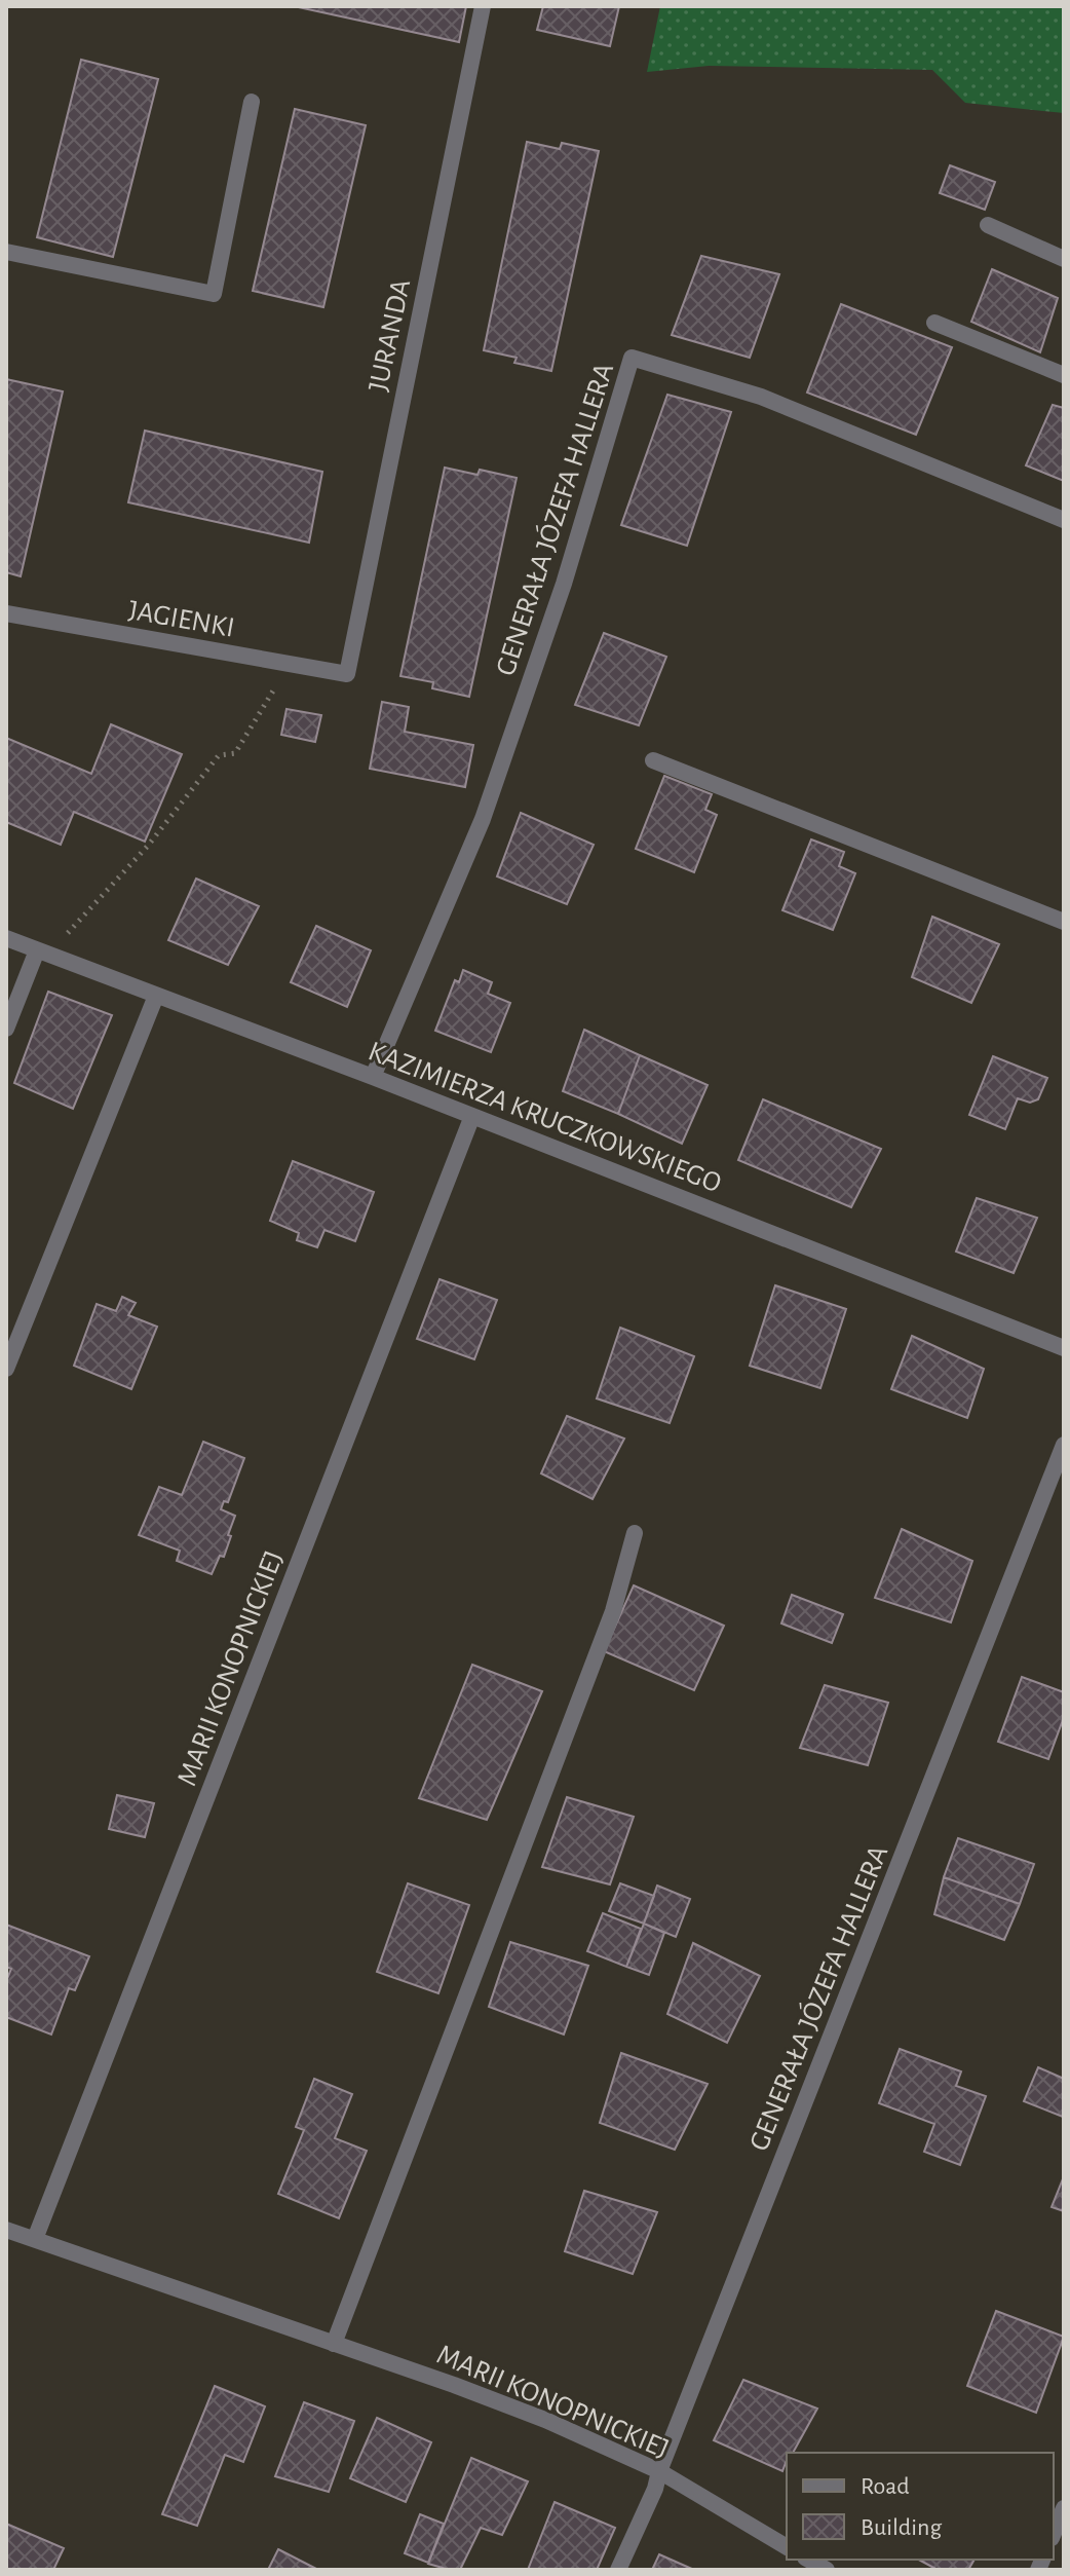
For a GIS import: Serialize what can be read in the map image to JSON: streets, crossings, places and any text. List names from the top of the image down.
{
  "streets": {
    "street": [
      "JURANDA",
      "GENERAŁA JÓZEFA HALLERA",
      "JAGIENKI",
      "KAZIMIERZA KRUCZKOWSKIEGO",
      "MARII KONOPNICKIEJ"
    ]
  },
  "crossings": [
    ["JURANDA", "JAGIENKI"],
    ["GENERAŁA JÓZEFA HALLERA", "KAZIMIERZA KRUCZKOWSKIEGO"],
    ["GENERAŁA JÓZEFA HALLERA", "MARII KONOPNICKIEJ"],
    ["KAZIMIERZA KRUCZKOWSKIEGO", "MARII KONOPNICKIEJ"]
  ],
  "legend": ["Road", "Building"]
}
